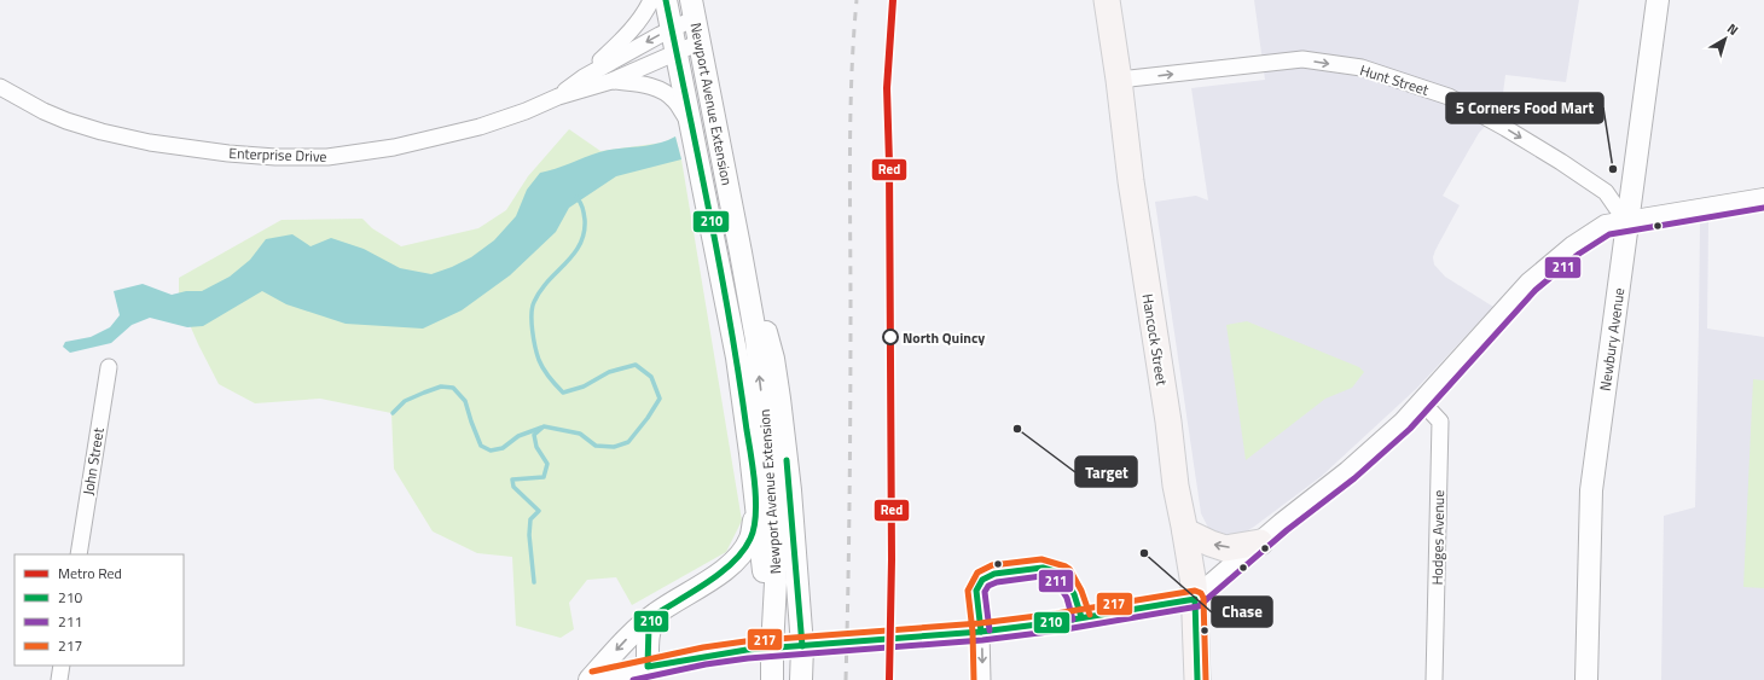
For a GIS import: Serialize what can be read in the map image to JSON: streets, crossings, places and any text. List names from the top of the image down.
{
  "streets": {
    "main road": ["Newport Avenue Extension", "Hancock Street", "Newbury Avenue"],
    "street": [
      "Hunt Street",
      "Enterprise Drive",
      "John Street",
      "Hodges Avenue"
    ]
  },
  "crossings": [
    ["Hunt Street", "Hancock Street"],
    ["Hunt Street", "Newbury Avenue"],
    ["Newport Avenue Extension", "Enterprise Drive"]
  ],
  "one_way": ["Hunt Street"],
  "places": [
    "5 Corners Food Mart",
    "North Quincy",
    "Target",
    "Chase"
  ],
  "lines": [
    "metro line Red",
    "transit line 210",
    "transit line 211",
    "transit line 217"
  ],
  "legend": [
    "Metro Red",
    "210",
    "211",
    "217"
  ],
  "north": "top right"
}
